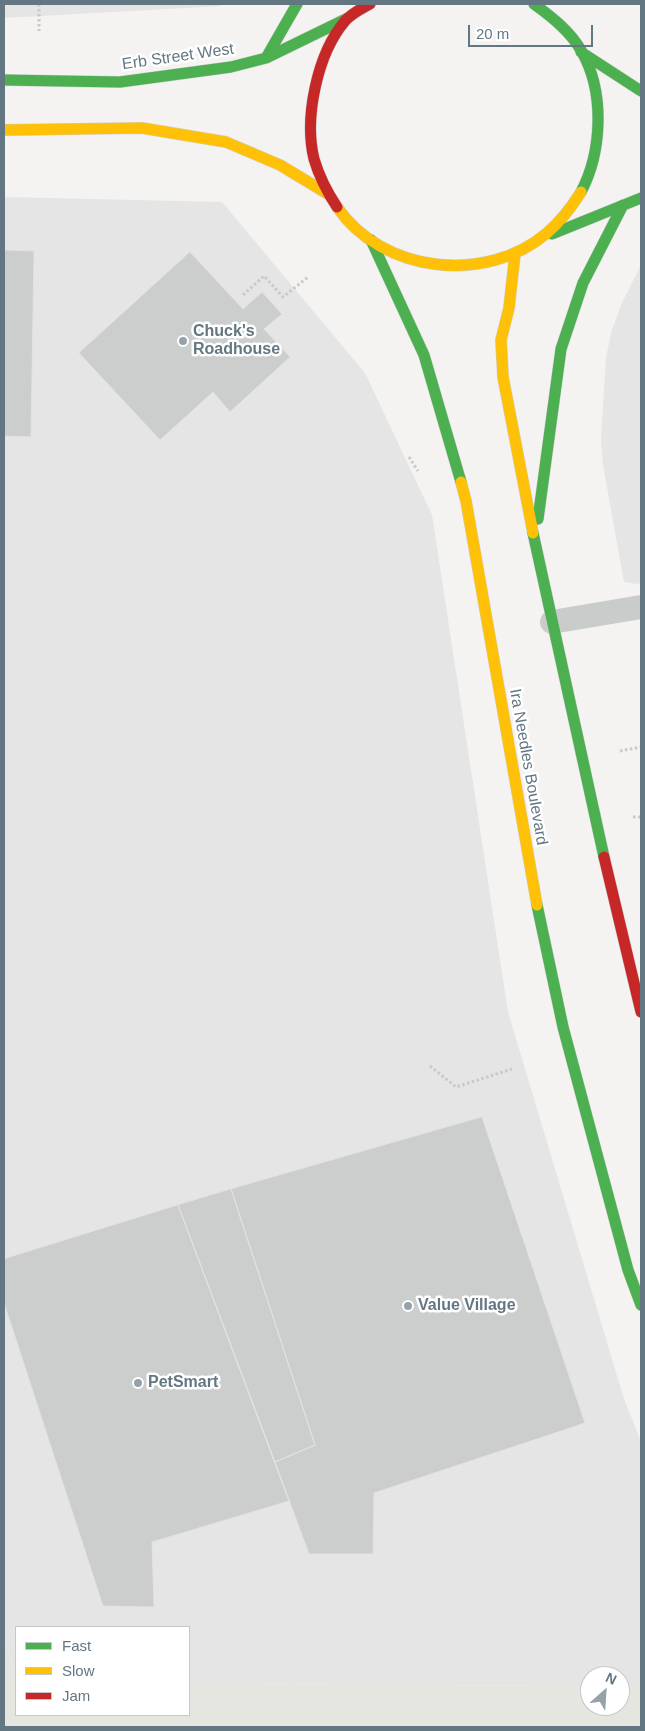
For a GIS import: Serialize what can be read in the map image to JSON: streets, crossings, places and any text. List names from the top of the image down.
{
  "streets": {
    "main road": ["Erb Street West", "Ira Needles Boulevard"]
  },
  "places": ["Chuck's Roadhouse", "Value Village", "PetSmart"],
  "legend": ["Fast", "Slow", "Jam"],
  "scale_bar": "20 m",
  "north": "top right"
}
